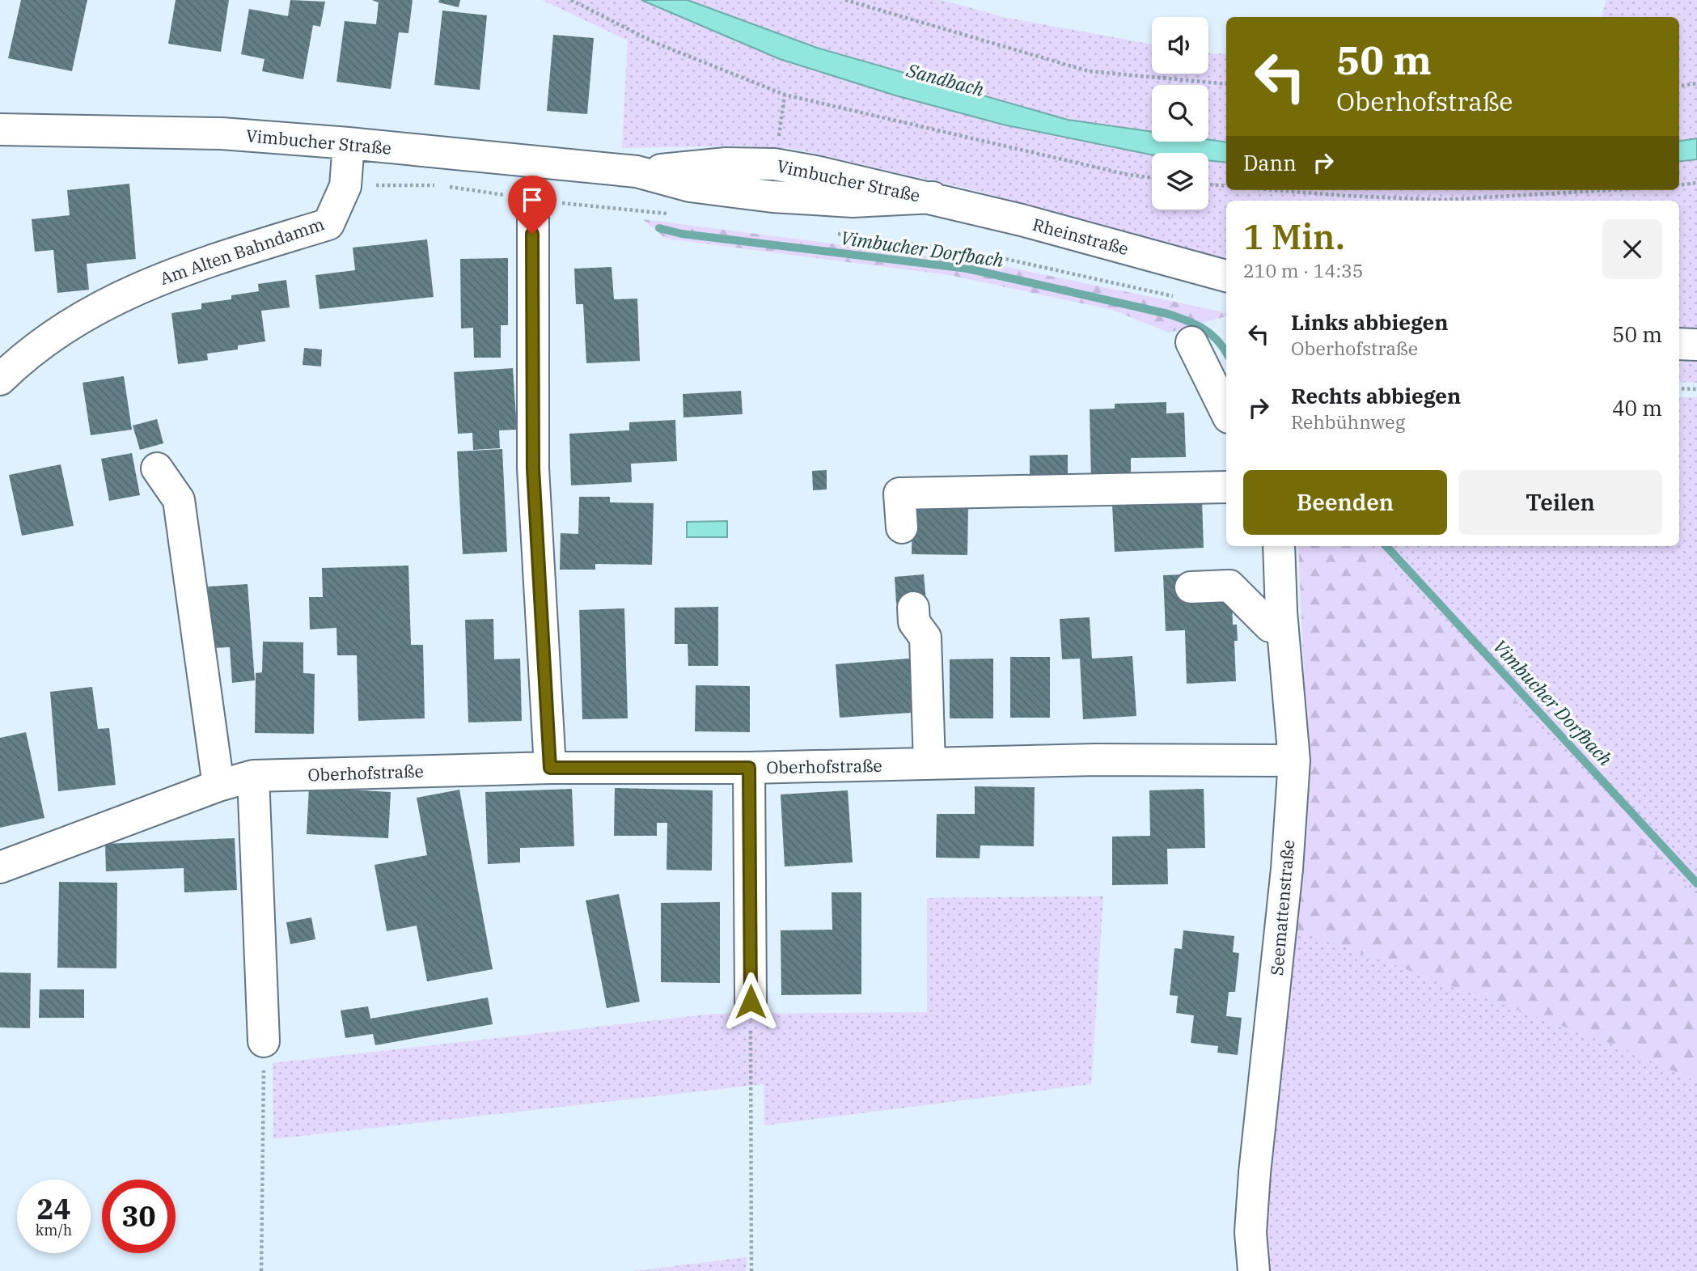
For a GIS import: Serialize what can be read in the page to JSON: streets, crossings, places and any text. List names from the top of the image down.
{
  "streets": {
    "street": [
      "Vimbucher Straße",
      "Rheinstraße",
      "Am Alten Bahndamm",
      "Oberhofstraße",
      "Seemattenstraße"
    ]
  },
  "crossings": [
    ["Vimbucher Straße", "Rheinstraße"],
    ["Vimbucher Straße", "Am Alten Bahndamm"],
    ["Oberhofstraße", "Seemattenstraße"]
  ],
  "water": ["Sandbach", "Vimbucher Dorfbach"],
  "page": {
    "turn": ["50 m", "Oberhofstraße"],
    "then": "Dann",
    "heading": ["1 Min.", "210 m · 14:35"],
    "list": [
      {
        "name": "Links abbiegen",
        "note": "Oberhofstraße",
        "value": "50 m"
      },
      {
        "name": "Rechts abbiegen",
        "note": "Rehbühnweg",
        "value": "40 m"
      }
    ],
    "buttons": ["Beenden", "Teilen"],
    "speed": "24 km/h",
    "limit": "30"
  }
}
